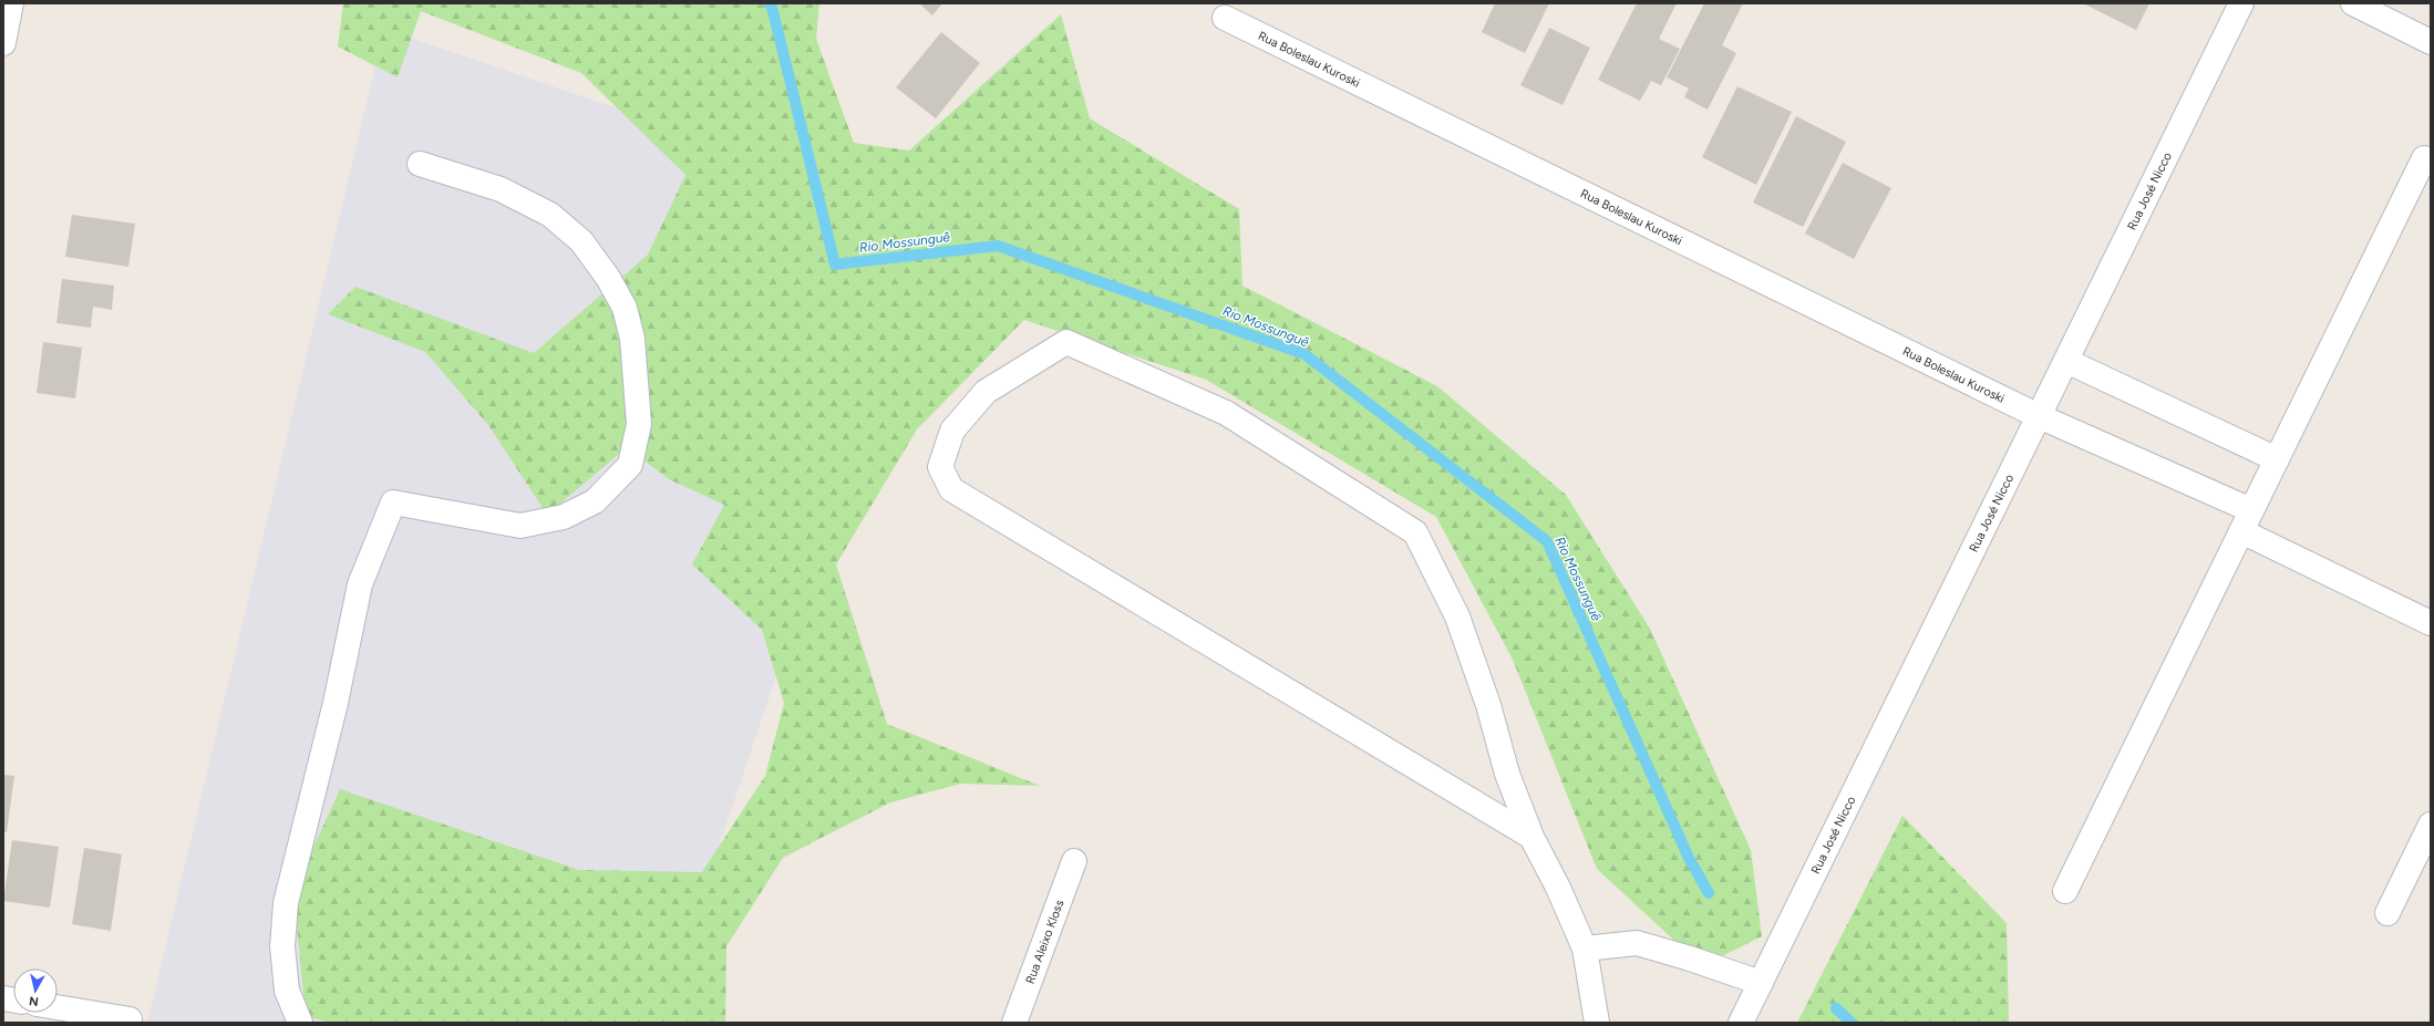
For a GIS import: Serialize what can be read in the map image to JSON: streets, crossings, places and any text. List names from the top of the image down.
{
  "streets": {
    "street": ["Rua Boleslau Kuroski", "Rua José Nicco", "Rua Aleixo Kloss"]
  },
  "crossings": [
    ["Rua Boleslau Kuroski", "Rua José Nicco"]
  ],
  "water": ["Rio Mossunguê"],
  "north": "bottom"
}
